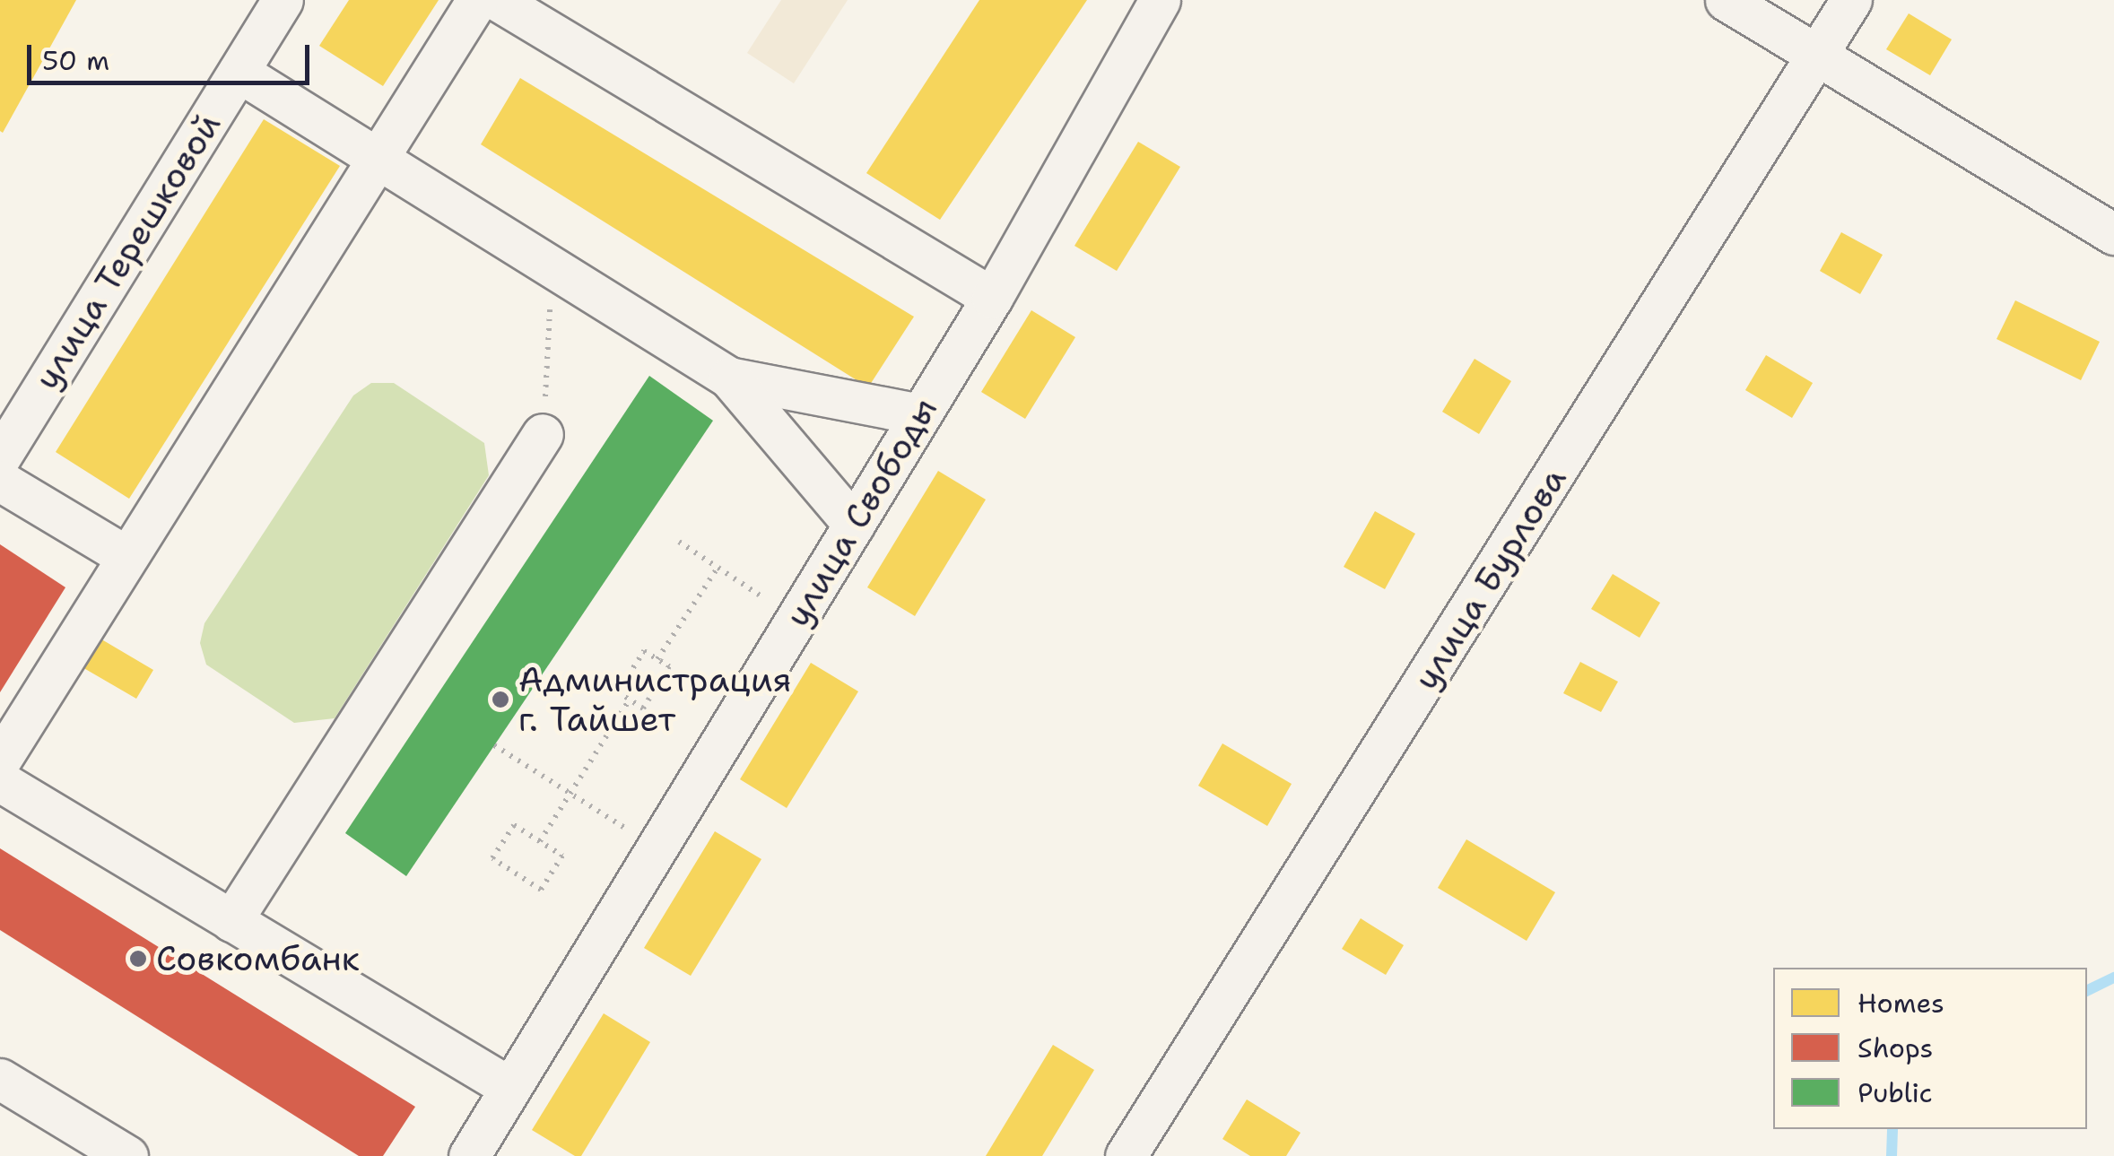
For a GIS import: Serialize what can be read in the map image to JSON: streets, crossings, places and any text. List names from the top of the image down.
{
  "streets": {
    "street": ["улица Терешковой", "улица Свободы", "улица Бурлова"]
  },
  "places": ["Администрация г. Тайшет", "Совкомбанк"],
  "legend": ["Homes", "Shops", "Public"],
  "scale_bar": "50 m"
}
